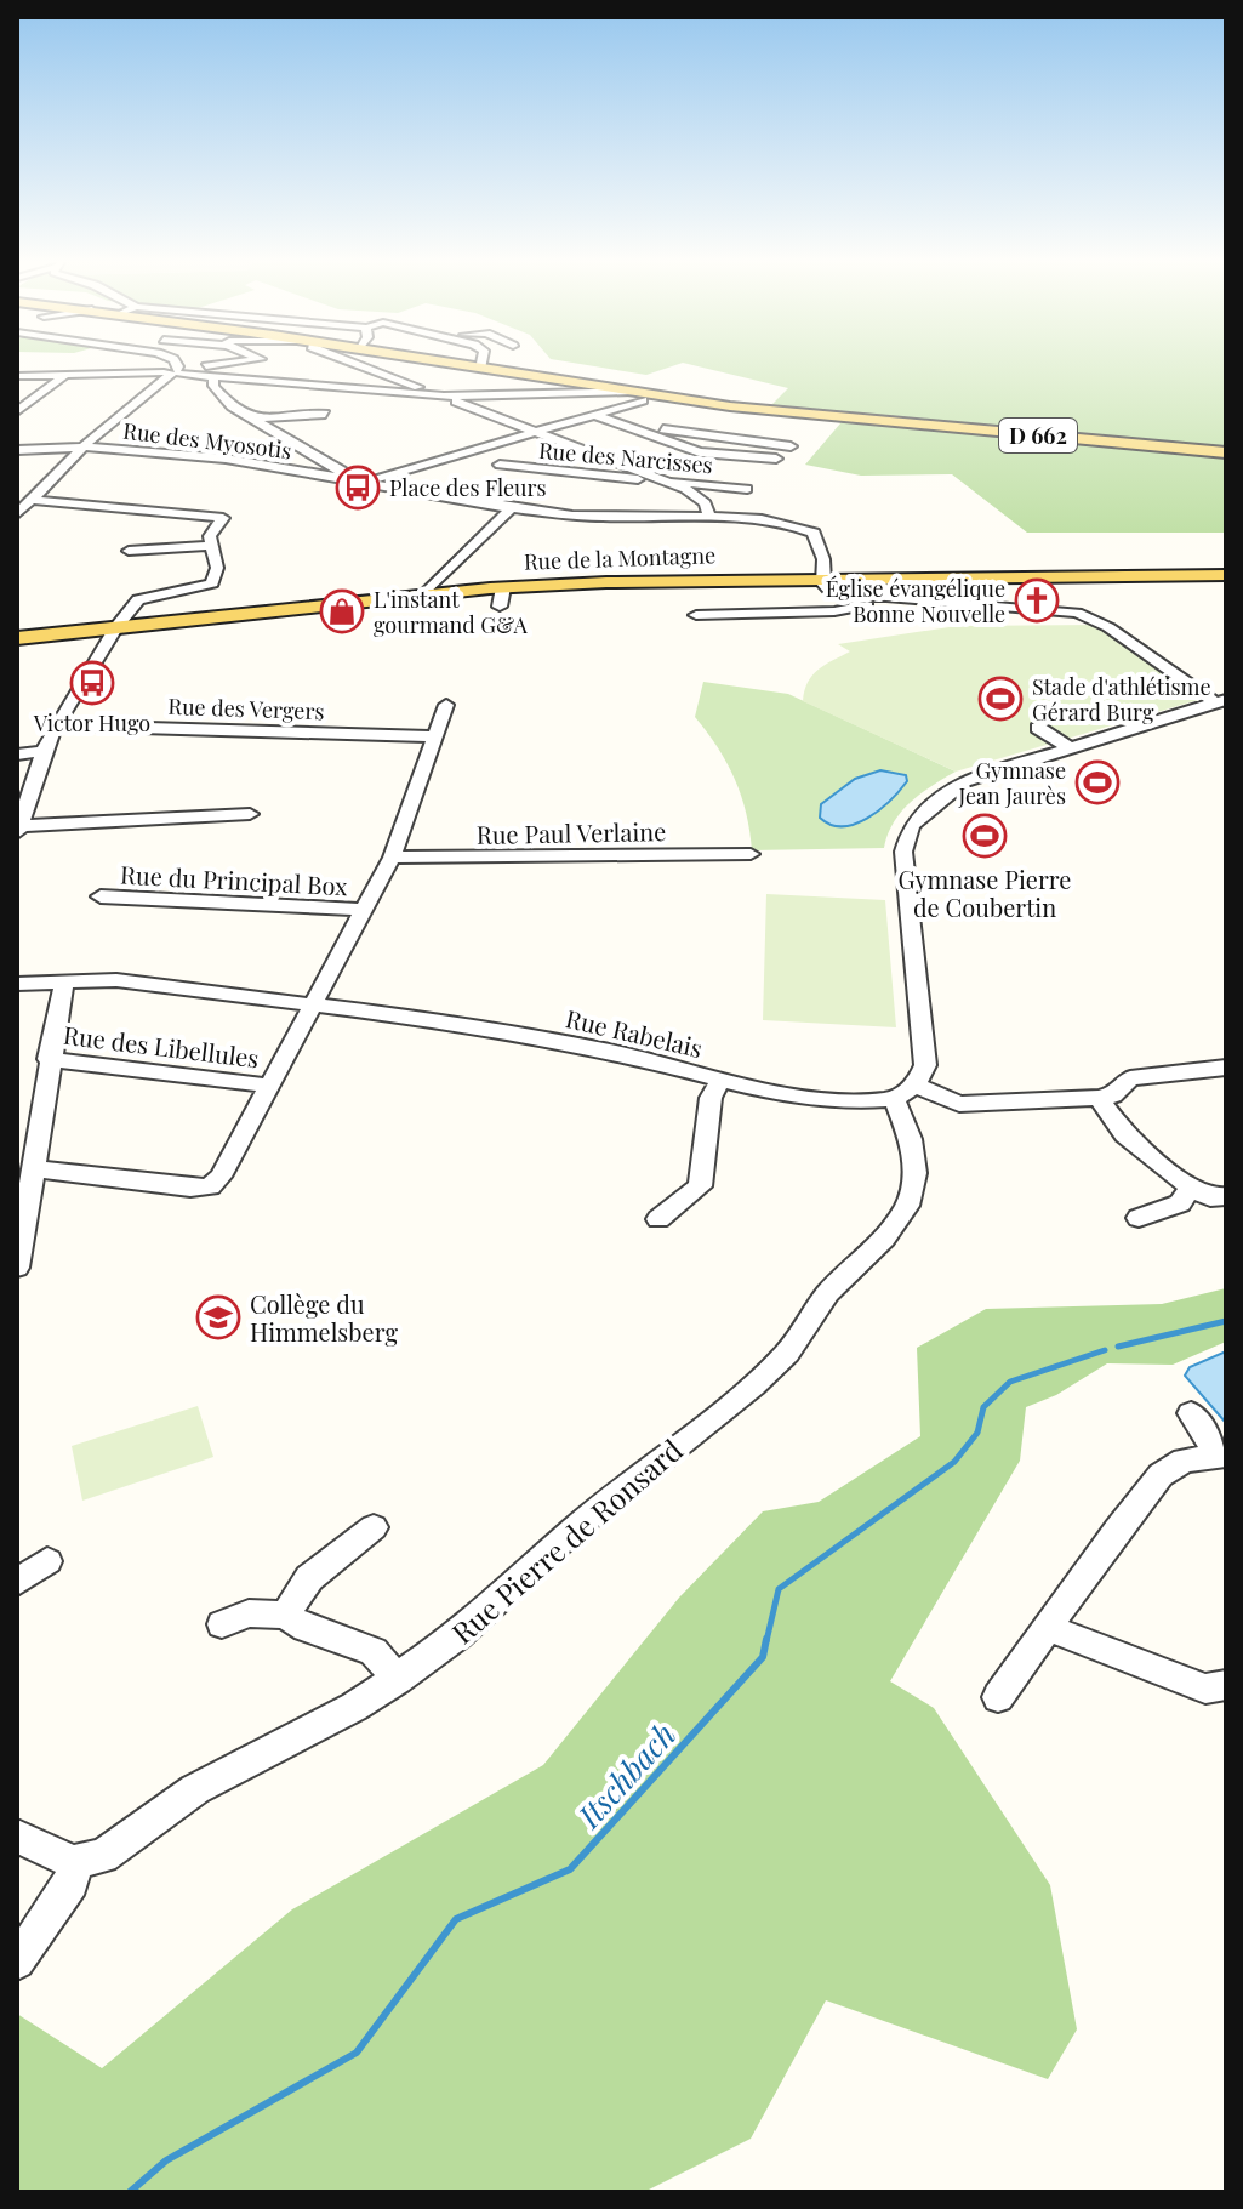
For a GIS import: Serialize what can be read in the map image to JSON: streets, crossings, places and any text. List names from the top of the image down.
{
  "streets": {
    "main road": ["D 662", "Rue de la Montagne"],
    "street": [
      "Rue des Myosotis",
      "Rue des Narcisses",
      "Rue des Vergers",
      "Rue Paul Verlaine",
      "Rue du Principal Box",
      "Rue Rabelais",
      "Rue des Libellules",
      "Rue Pierre de Ronsard"
    ]
  },
  "crossings": [
    ["Rue Rabelais", "Rue Pierre de Ronsard"]
  ],
  "water": ["Itschbach"],
  "places": {
    "bus stop": ["Place des Fleurs", "Victor Hugo"],
    "church": ["Église évangélique Bonne Nouvelle"],
    "shop": ["L'instant gourmand G&A"],
    "sports": ["Stade d'athlétisme Gérard Burg", "Gymnase Jean Jaurès", "Gymnase Pierre de Coubertin"],
    "school or university": ["Collège du Himmelsberg"]
  }
}
